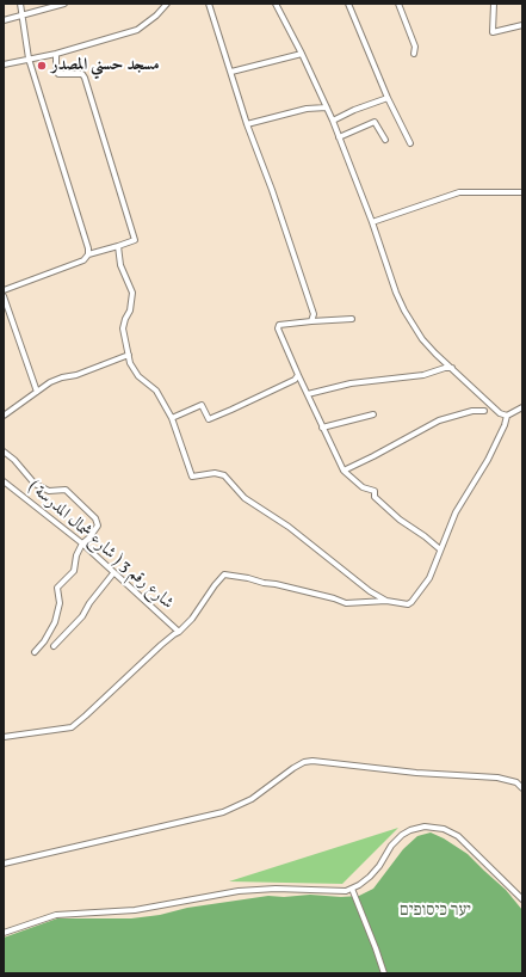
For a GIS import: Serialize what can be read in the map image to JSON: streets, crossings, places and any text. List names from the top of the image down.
{
  "streets": {
    "street": ["شارع رقم 3 ( شارع شمال المدرسة )"]
  },
  "parks": ["יער כיסופים"],
  "places": ["مسجد حسني المصدر"]
}
